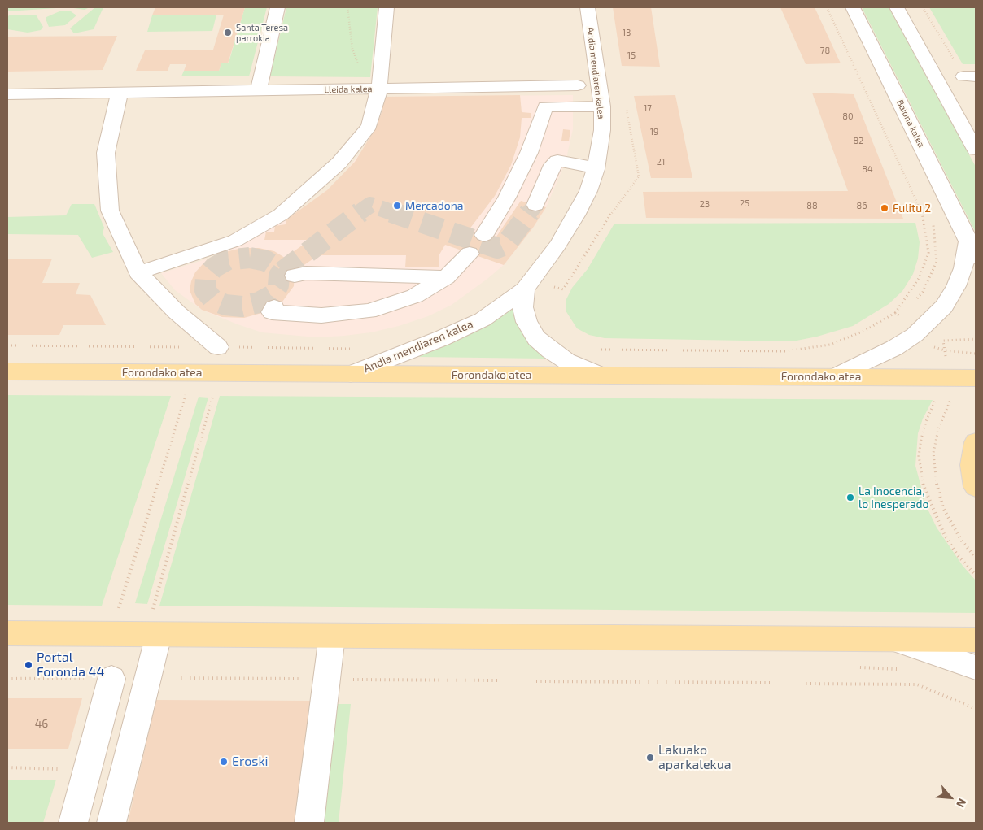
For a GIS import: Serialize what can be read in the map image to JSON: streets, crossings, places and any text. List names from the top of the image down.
{
  "streets": {
    "main road": ["Forondako atea"],
    "street": ["Andia mendiaren kalea", "Lleida kalea", "Baiona kalea"]
  },
  "crossings": [
    ["Andia mendiaren kalea", "Forondako atea"],
    ["Baiona kalea", "Forondako atea"]
  ],
  "places": [
    "Santa Teresa parrokia",
    "Mercadona",
    "Fulitu 2",
    "La Inocencia, lo Inesperado",
    "Portal Foronda 44",
    "Lakuako aparkalekua",
    "Eroski"
  ],
  "house_numbers": [
    "13",
    "78",
    "15",
    "17",
    "80",
    "19",
    "82",
    "21",
    "84",
    "25",
    "23",
    "88",
    "86",
    "46"
  ],
  "north": "bottom right"
}
